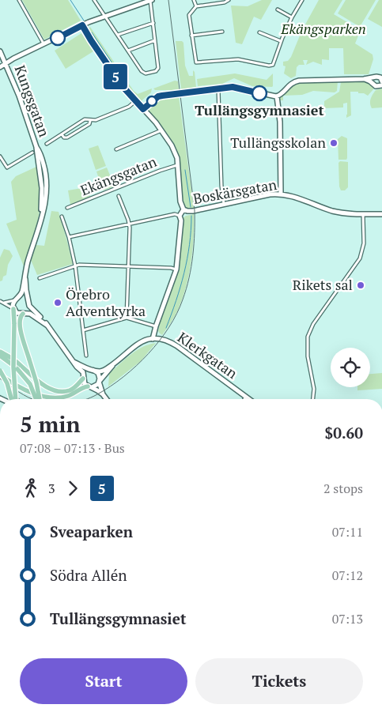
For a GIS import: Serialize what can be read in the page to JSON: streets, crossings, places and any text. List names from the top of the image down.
{
  "streets": {
    "street": [
      "Kungsgatan",
      "Ekängsgatan",
      "Boskärsgatan",
      "Klerkgatan"
    ]
  },
  "parks": ["Ekängsparken"],
  "places": [
    "Tullängsgymnasiet",
    "Tullängsskolan",
    "Rikets sal",
    "Örebro Adventkyrka"
  ],
  "lines": ["bus line 5"],
  "page": {
    "on_map": "5",
    "heading": ["5 min", "07:08 – 07:13 · Bus", "$0.60"],
    "legs": ["3", "5", "2 stops"],
    "list": [
      {
        "name": "Sveaparken",
        "value": "07:11"
      },
      {
        "name": "Södra Allén",
        "value": "07:12"
      },
      {
        "name": "Tullängsgymnasiet",
        "value": "07:13"
      }
    ],
    "buttons": ["Start", "Tickets"]
  }
}
